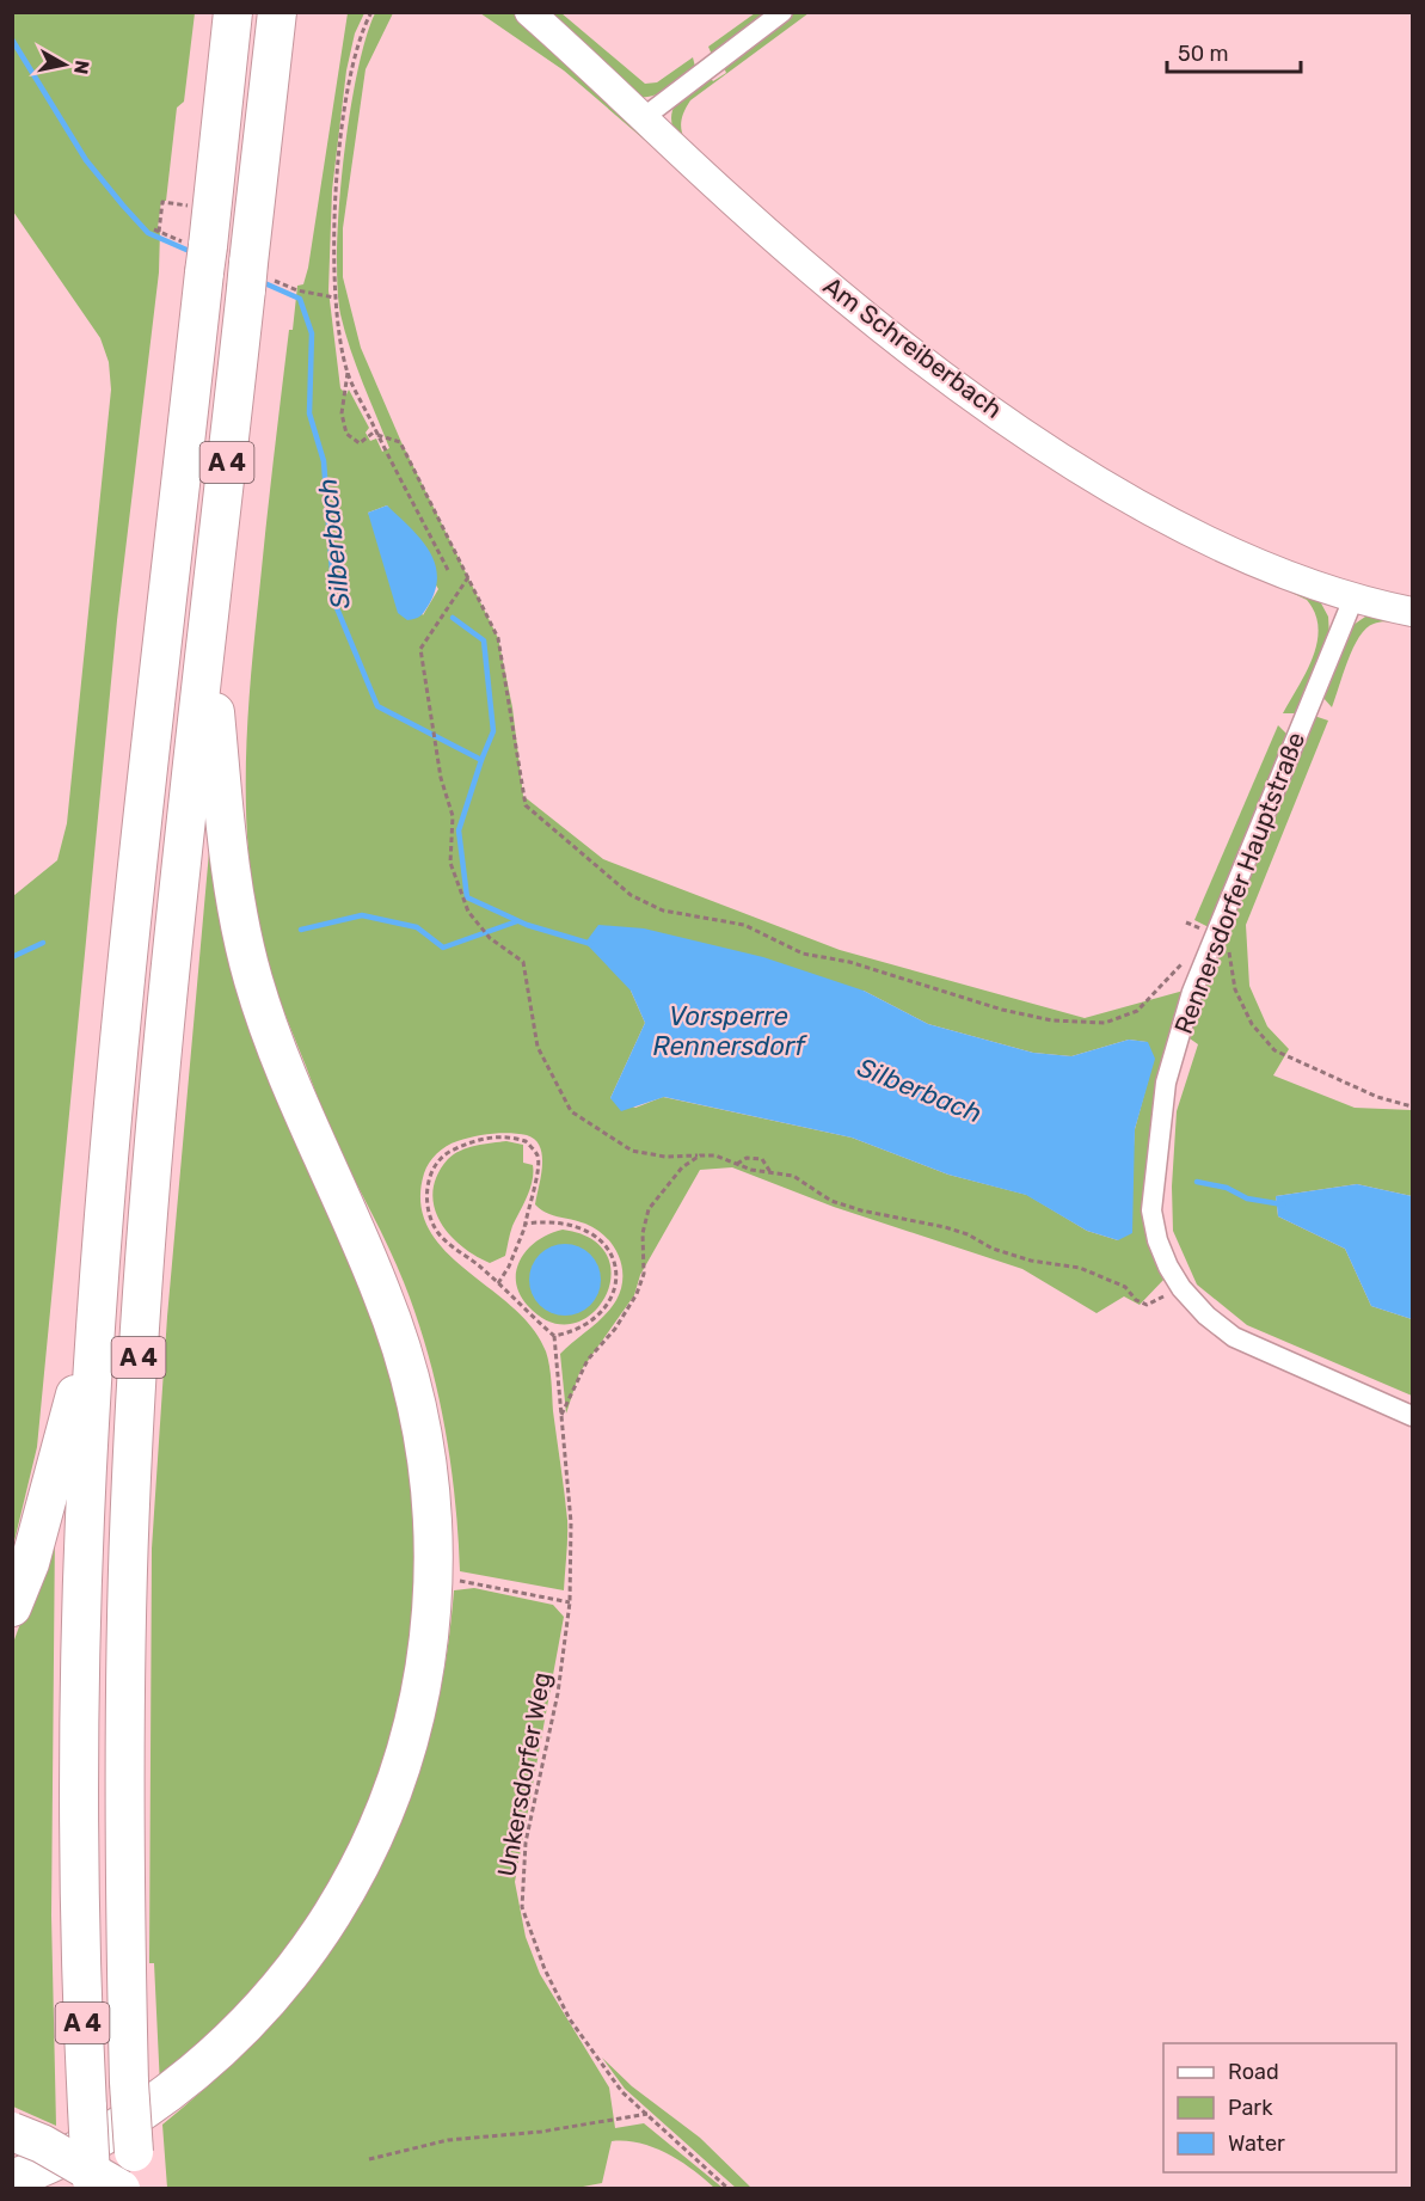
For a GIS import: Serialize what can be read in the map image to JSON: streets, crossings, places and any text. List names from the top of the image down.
{
  "streets": {
    "highway": ["A 4"],
    "street": ["Am Schreiberbach", "Rennersdorfer Hauptstraße"],
    "path": ["Unkersdorfer Weg"]
  },
  "crossings": [
    ["Am Schreiberbach", "Rennersdorfer Hauptstraße"]
  ],
  "water": ["Silberbach", "Vorsperre Rennersdorf"],
  "legend": ["Road", "Park", "Water"],
  "scale_bar": "50 m",
  "north": "right"
}
